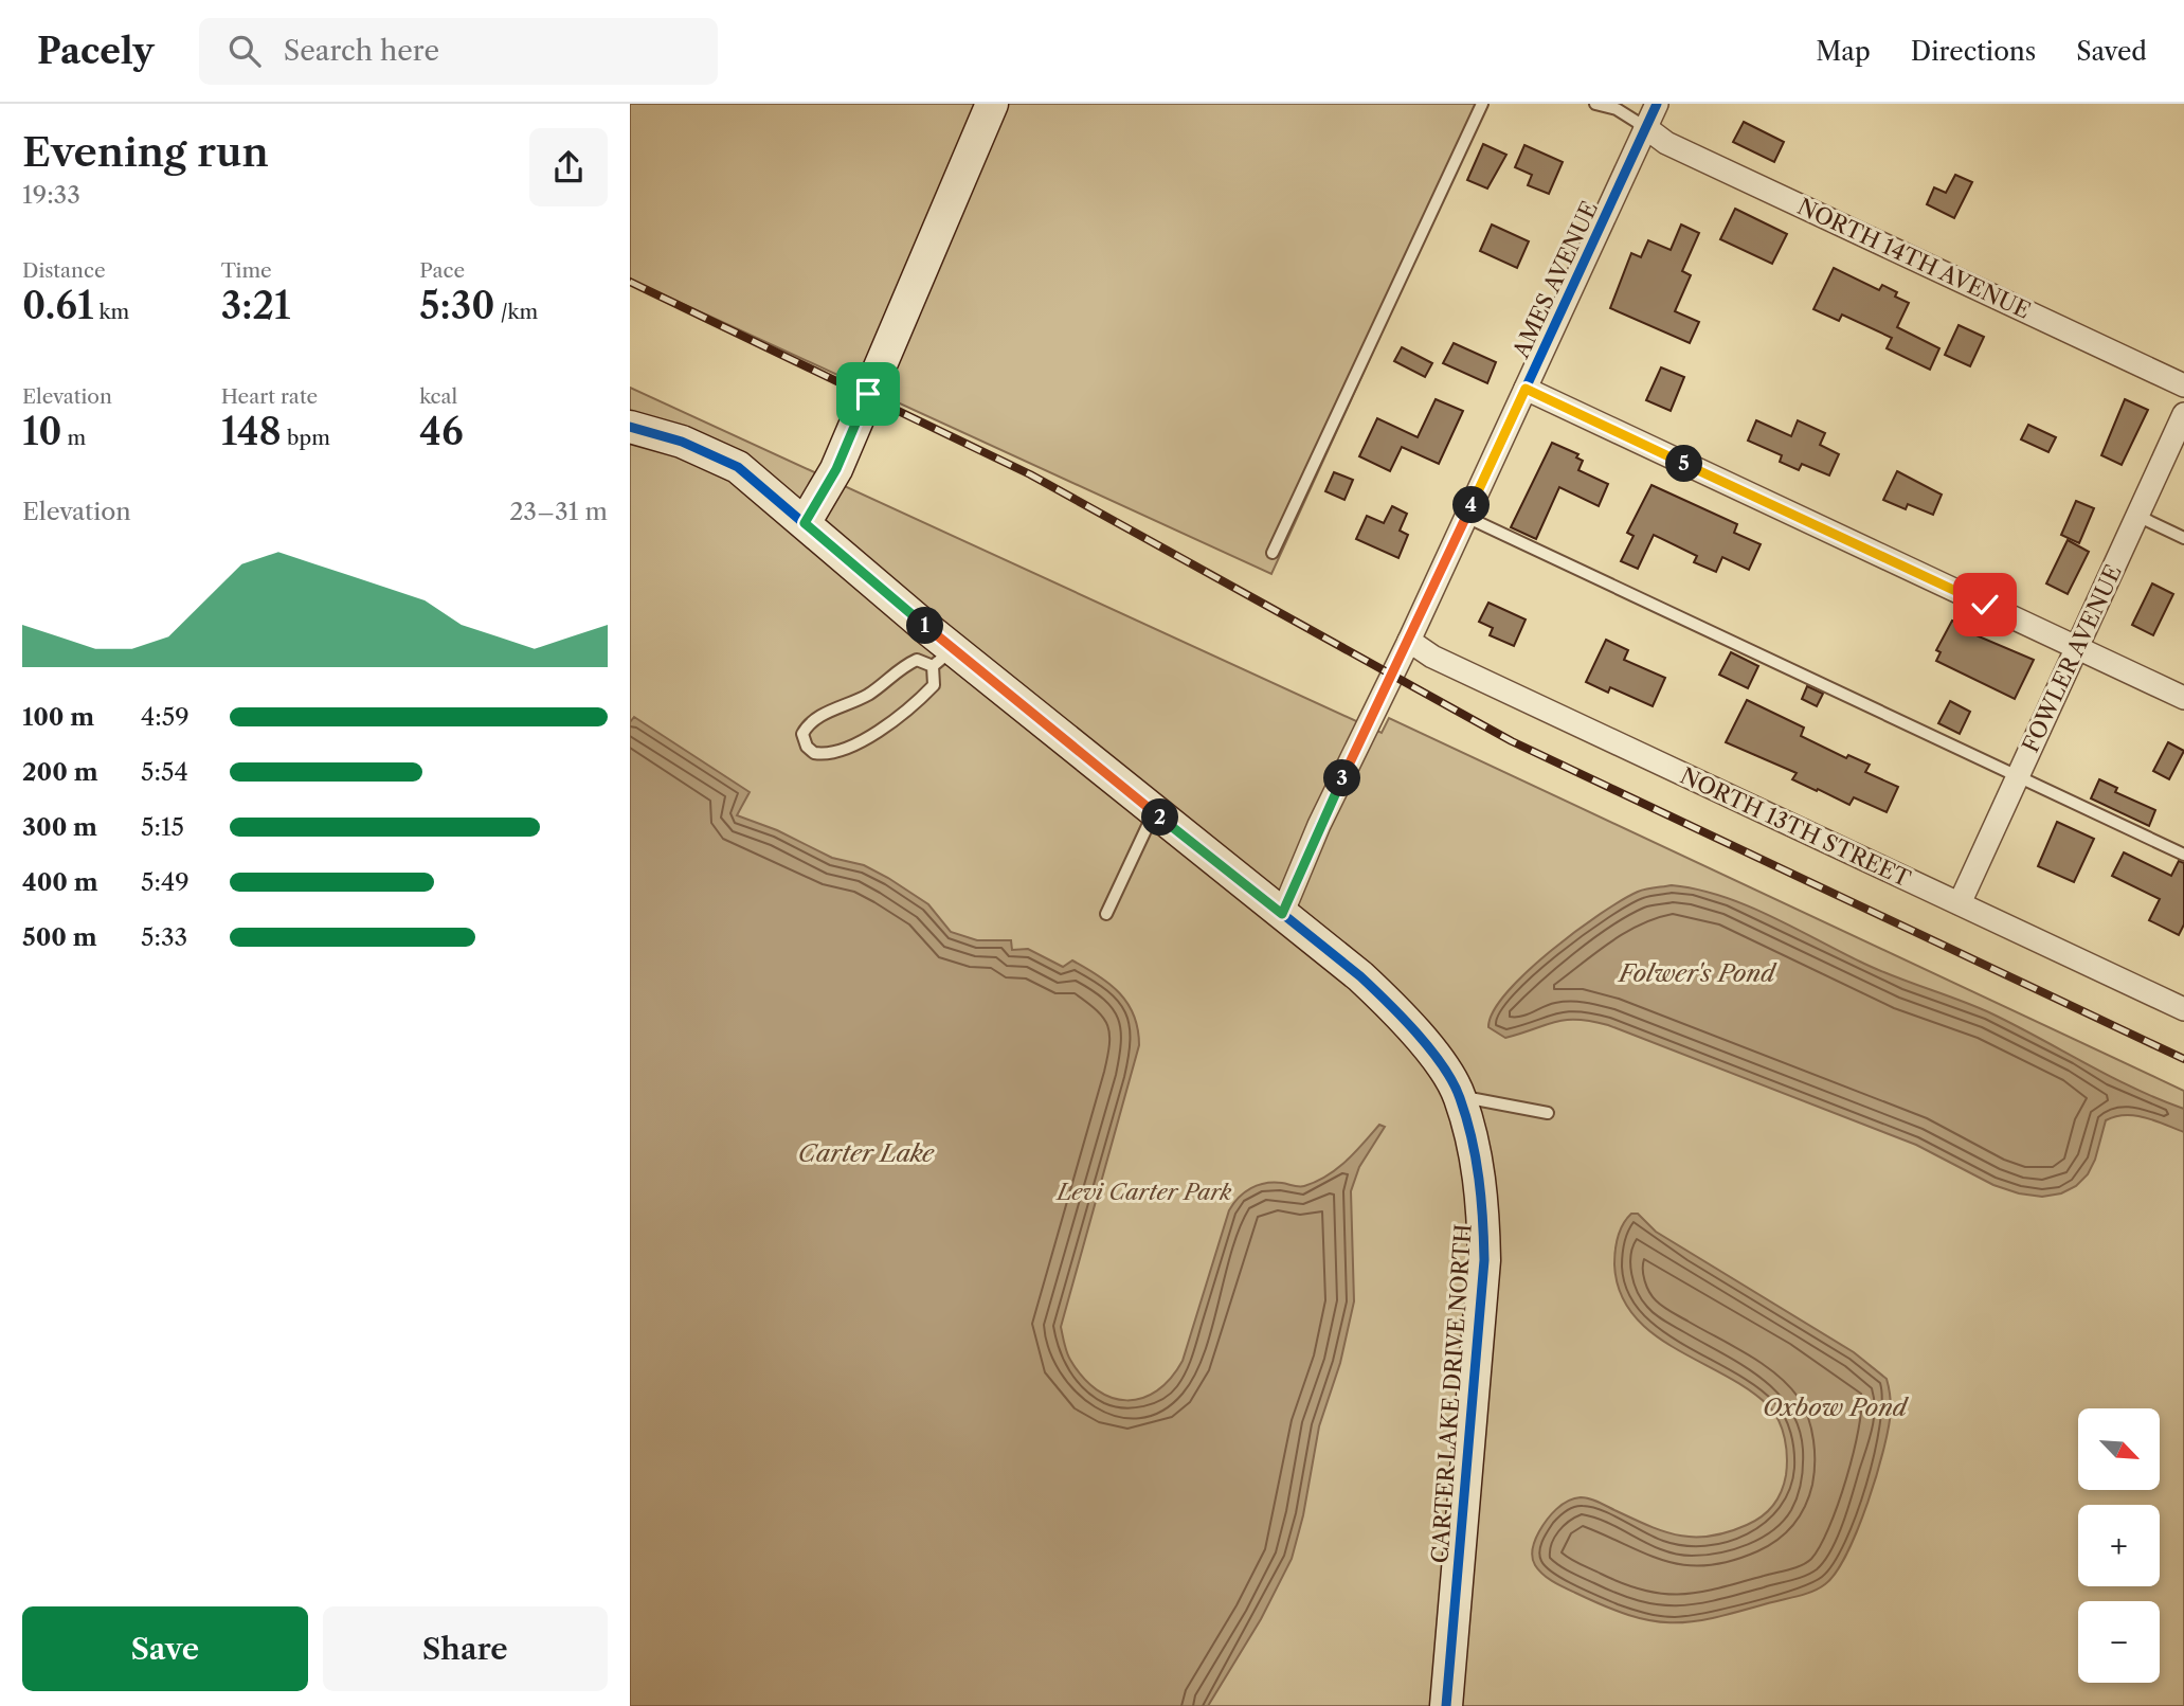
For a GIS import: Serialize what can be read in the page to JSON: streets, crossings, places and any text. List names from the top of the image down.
{
  "streets": {
    "street": [
      "NORTH 14TH AVENUE",
      "AMES AVENUE",
      "FOWLER AVENUE",
      "NORTH 13TH STREET",
      "CARTER LAKE DRIVE NORTH"
    ]
  },
  "crossings": [
    ["NORTH 14TH AVENUE", "AMES AVENUE"],
    ["AMES AVENUE", "NORTH 13TH STREET"],
    ["AMES AVENUE", "CARTER LAKE DRIVE NORTH"],
    ["FOWLER AVENUE", "NORTH 13TH STREET"]
  ],
  "water": ["Folwer's Pond", "Carter Lake", "Oxbow Pond"],
  "parks": ["Levi Carter Park"],
  "north": "bottom right",
  "page": {
    "header": "Pacely",
    "search": "Search here",
    "nav": ["Map", "Directions", "Saved"],
    "heading": ["Evening run", "19:33"],
    "stats": [
      ["Distance", "0.61 km"],
      ["Time", "3:21"],
      ["Pace", "5:30 /km"],
      ["Elevation", "10 m"],
      ["Heart rate", "148 bpm"],
      ["kcal", "46"]
    ],
    "pins": [
      "5",
      "4",
      "1",
      "3",
      "2"
    ],
    "chart": ["Elevation", "23–31 m"],
    "list": [
      {
        "name": "100 m",
        "note": "4:59"
      },
      {
        "name": "200 m",
        "note": "5:54"
      },
      {
        "name": "300 m",
        "note": "5:15"
      },
      {
        "name": "400 m",
        "note": "5:49"
      },
      {
        "name": "500 m",
        "note": "5:33"
      }
    ],
    "map_buttons": ["+", "−"],
    "buttons": ["Save", "Share"]
  }
}
